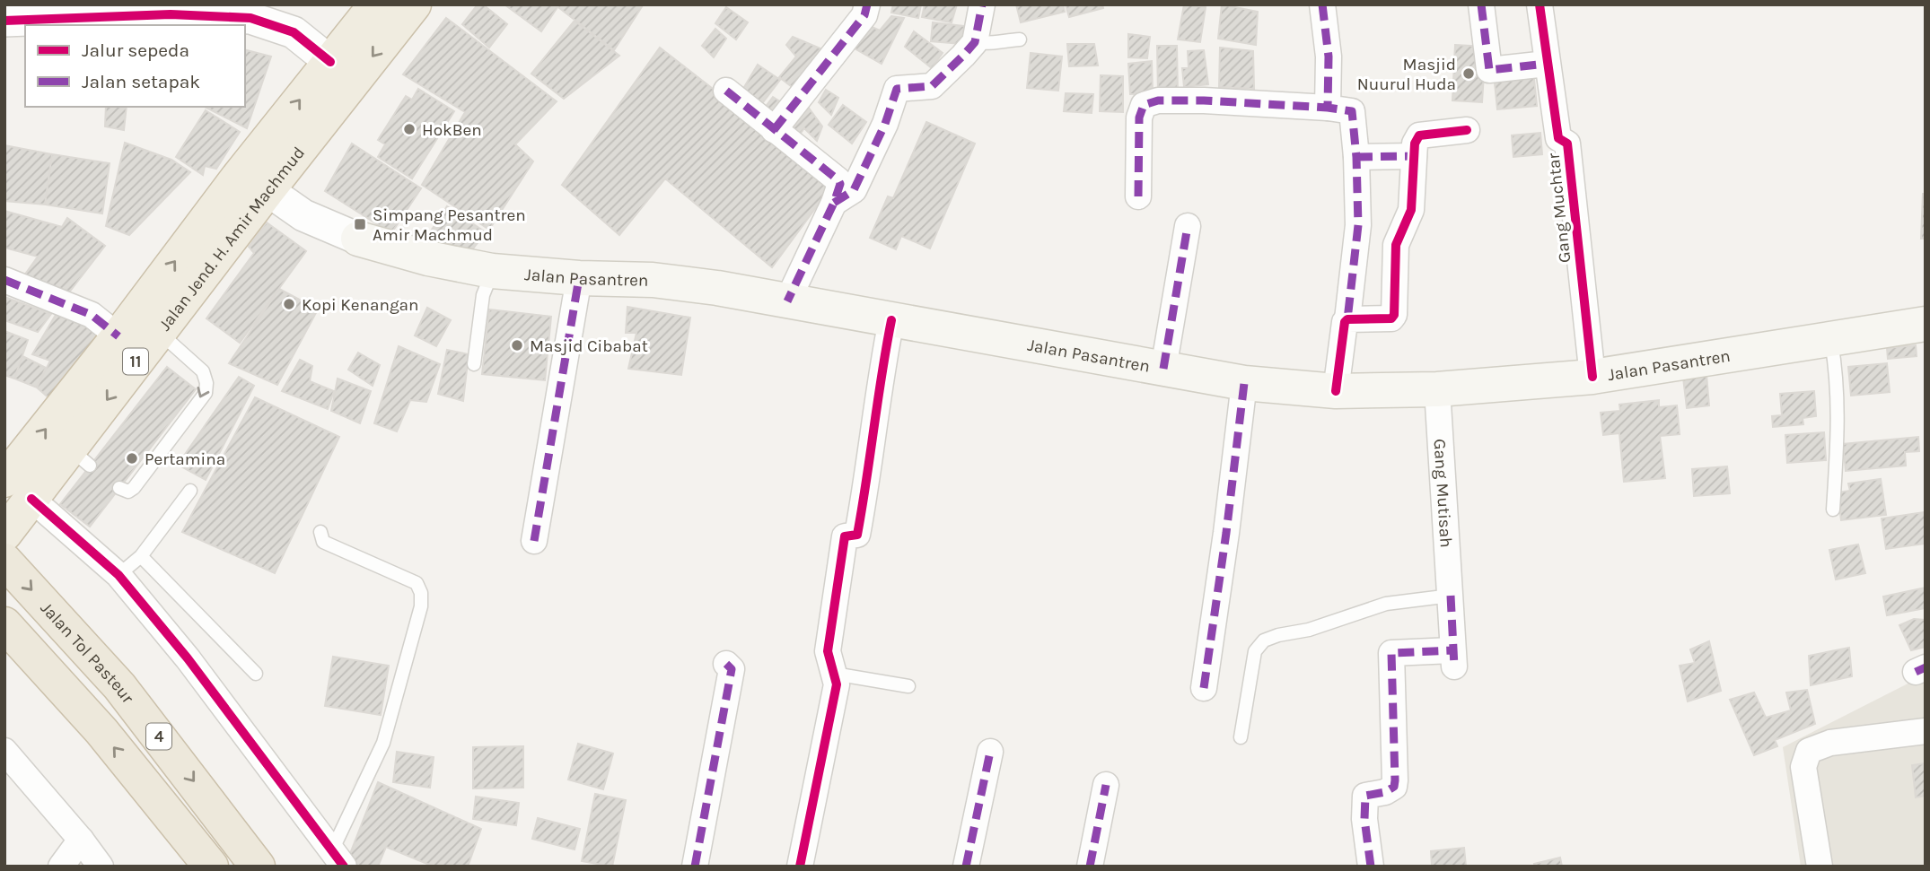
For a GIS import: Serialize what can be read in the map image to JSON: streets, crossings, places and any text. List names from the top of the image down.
{
  "streets": {
    "highway": [
      "Jalan Jend. H. Amir Machmud",
      "11",
      "Jalan Tol Pasteur",
      "4"
    ],
    "main road": ["Jalan Pasantren"],
    "street": ["Gang Muchtar", "Gang Mutisah"]
  },
  "crossings": [
    ["Gang Muchtar", "Jalan Pasantren"],
    ["Jalan Jend. H. Amir Machmud", "Jalan Pasantren"],
    ["Jalan Pasantren", "Gang Mutisah"]
  ],
  "places": {
    "other": [
      "Masjid Nuurul Huda",
      "HokBen",
      "Kopi Kenangan",
      "Masjid Cibabat",
      "Pertamina"
    ],
    "transit": ["Simpang Pesantren Amir Machmud"]
  },
  "legend": ["Jalur sepeda", "Jalan setapak"]
}
